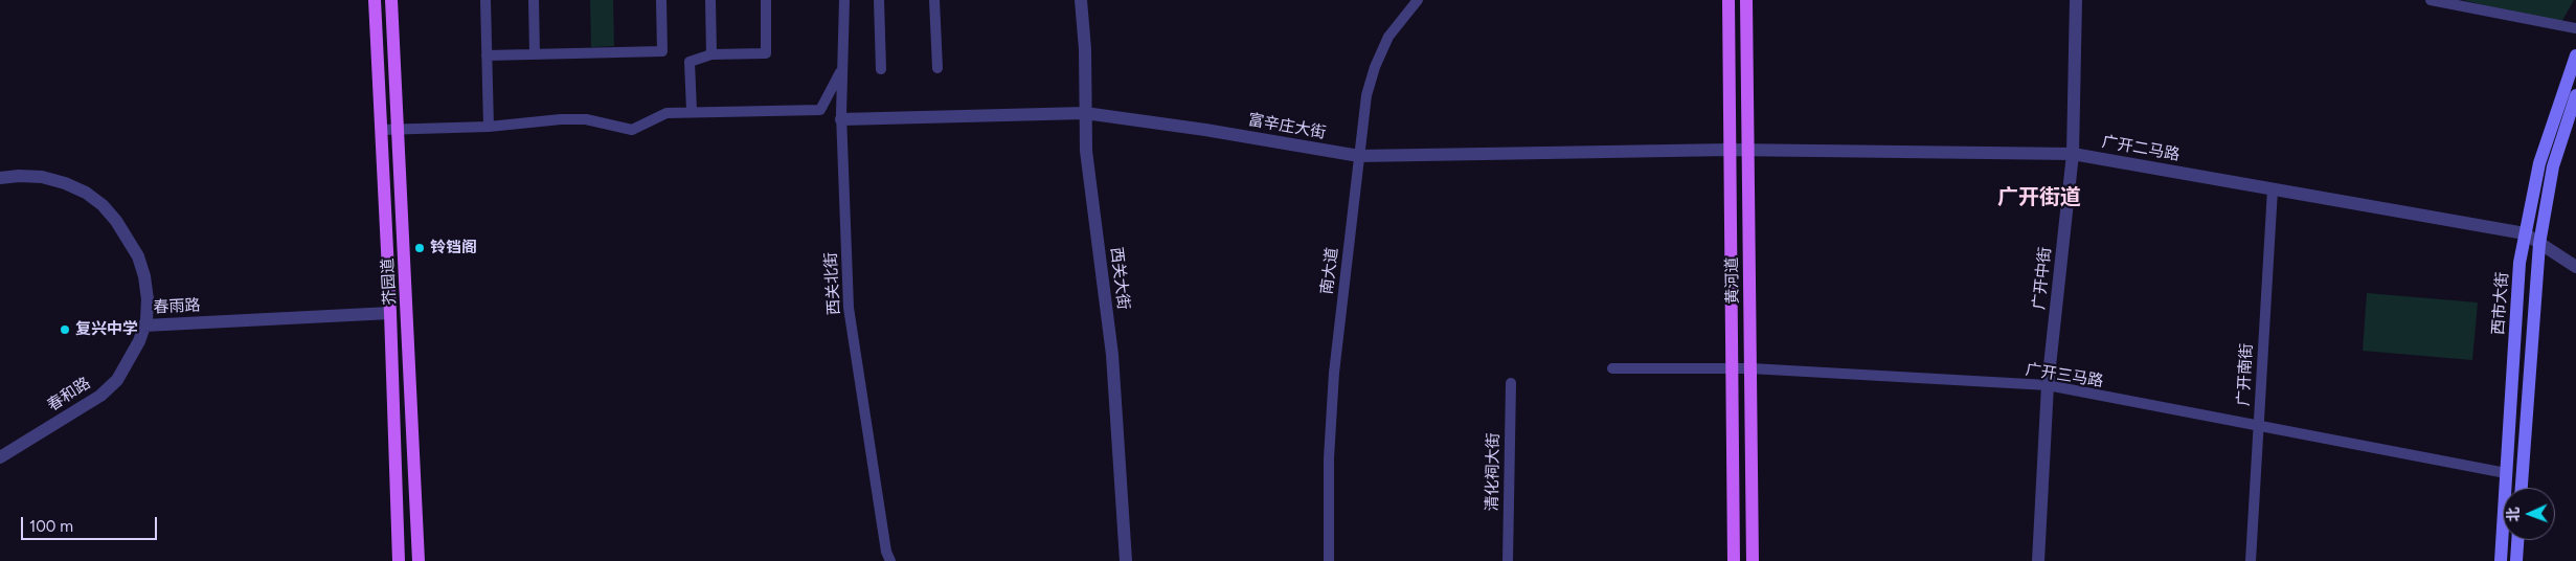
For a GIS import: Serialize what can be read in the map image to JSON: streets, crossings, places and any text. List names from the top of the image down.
{
  "streets": {
    "main road": ["黄河道", "芥园道", "西市大街"],
    "street": [
      "富辛庄大街",
      "广开二马路",
      "南大道",
      "西关大街",
      "广开中街",
      "西关北街",
      "春雨路",
      "广开南街",
      "广开三马路",
      "春和路",
      "清化祠大街"
    ]
  },
  "crossings": [
    ["富辛庄大街", "广开二马路"],
    ["富辛庄大街", "南大道"],
    ["富辛庄大街", "西关大街"],
    ["富辛庄大街", "黄河道"],
    ["富辛庄大街", "西关北街"],
    ["广开二马路", "广开中街"],
    ["广开二马路", "黄河道"],
    ["广开二马路", "西市大街"],
    ["广开二马路", "广开南街"],
    ["广开中街", "广开三马路"],
    ["黄河道", "广开三马路"],
    ["芥园道", "春雨路"],
    ["西市大街", "广开三马路"],
    ["春雨路", "春和路"],
    ["广开南街", "广开三马路"]
  ],
  "districts": ["广开街道"],
  "places": ["铃铛阁", "复兴中学"],
  "scale_bar": "100 m",
  "north": "left"
}
